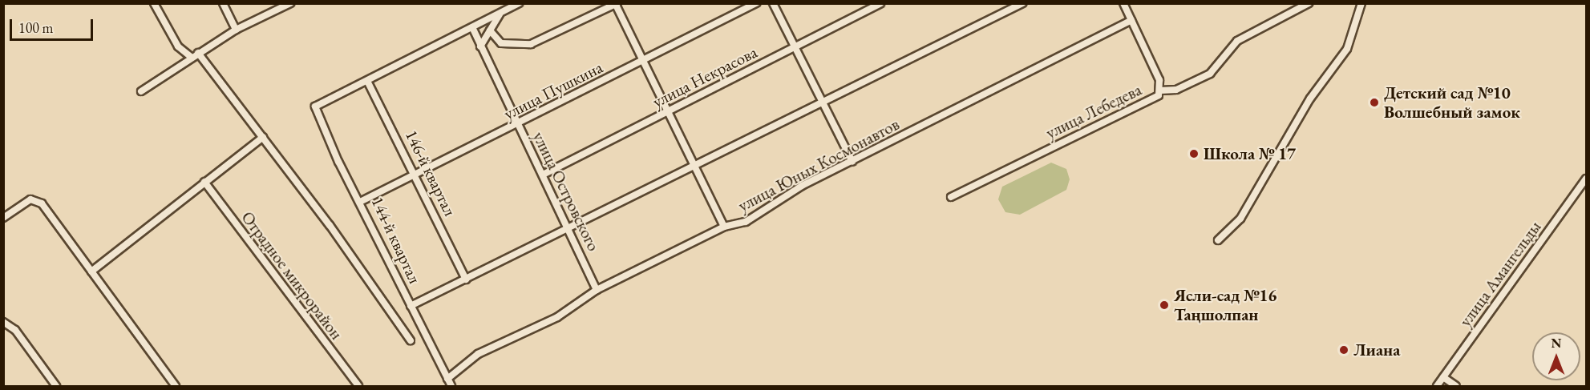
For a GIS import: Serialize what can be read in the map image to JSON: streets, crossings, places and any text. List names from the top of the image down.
{
  "streets": {
    "street": [
      "улица Некрасова",
      "улица Пушкина",
      "улица Лебедева",
      "улица Юных Космонавтов",
      "146-й квартал",
      "улица Островского",
      "144-й квартал",
      "улица Амангельды",
      "Отрадное микрорайон"
    ]
  },
  "crossings": [
    ["улица Некрасова", "улица Островского"],
    ["улица Пушкина", "146-й квартал"],
    ["улица Пушкина", "улица Островского"],
    ["улица Пушкина", "144-й квартал"],
    ["улица Лебедева", "улица Юных Космонавтов"],
    ["улица Юных Космонавтов", "улица Островского"],
    ["улица Юных Космонавтов", "144-й квартал"],
    ["146-й квартал", "144-й квартал"]
  ],
  "places": [
    "Детский сад №10 Волшебный замок",
    "Школа № 17",
    "Ясли-сад №16 Таңшолпан",
    "Лиана"
  ],
  "scale_bar": "100 m",
  "north": "top"
}
